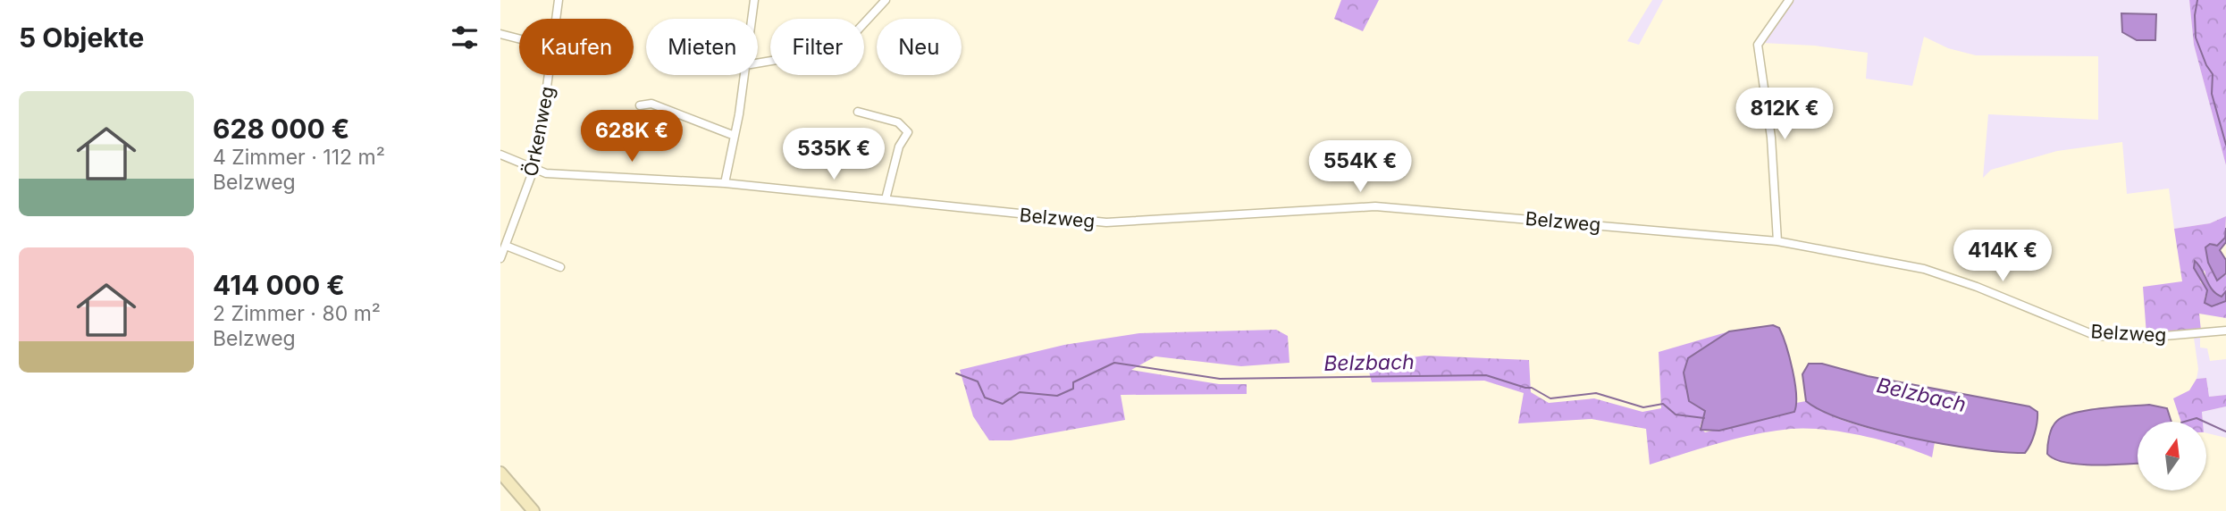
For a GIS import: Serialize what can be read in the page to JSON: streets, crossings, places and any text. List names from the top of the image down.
{
  "streets": {
    "street": ["Örkenweg", "Belzweg"]
  },
  "crossings": [
    ["Örkenweg", "Belzweg"]
  ],
  "water": ["Belzbach"],
  "north": "top",
  "page": {
    "heading": "5 Objekte",
    "chip": [
      "Kaufen",
      "Mieten",
      "Filter",
      "Neu"
    ],
    "list": [
      {
        "name": "628 000 €",
        "note": "4 Zimmer · 112 m² · Belzweg"
      },
      {
        "name": "414 000 €",
        "note": "2 Zimmer · 80 m² · Belzweg"
      }
    ],
    "price": [
      "812K €",
      "628K €",
      "535K €",
      "554K €",
      "414K €"
    ]
  }
}
